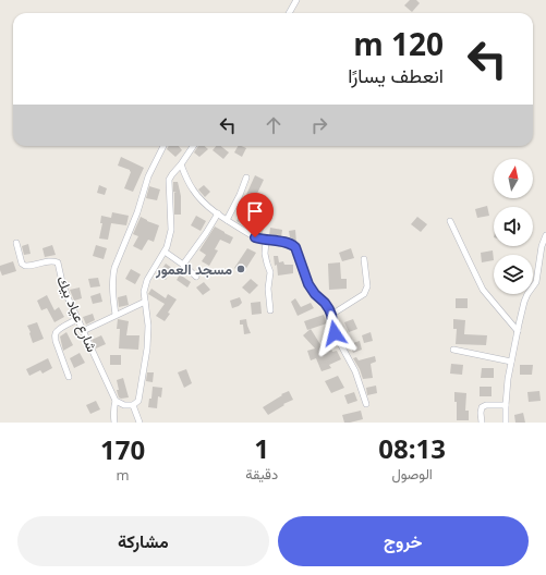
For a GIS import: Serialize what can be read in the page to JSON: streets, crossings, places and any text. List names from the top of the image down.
{
  "streets": {
    "street": ["شارع عياد بيك"]
  },
  "places": ["مسجد العمور"],
  "north": "top",
  "page": {
    "turn": ["120 m", "انعطف يسارًا"],
    "eta": [
      "08:13",
      "الوصول",
      "1",
      "دقيقة",
      "170",
      "m"
    ],
    "buttons": ["خروج", "مشاركة"]
  }
}
